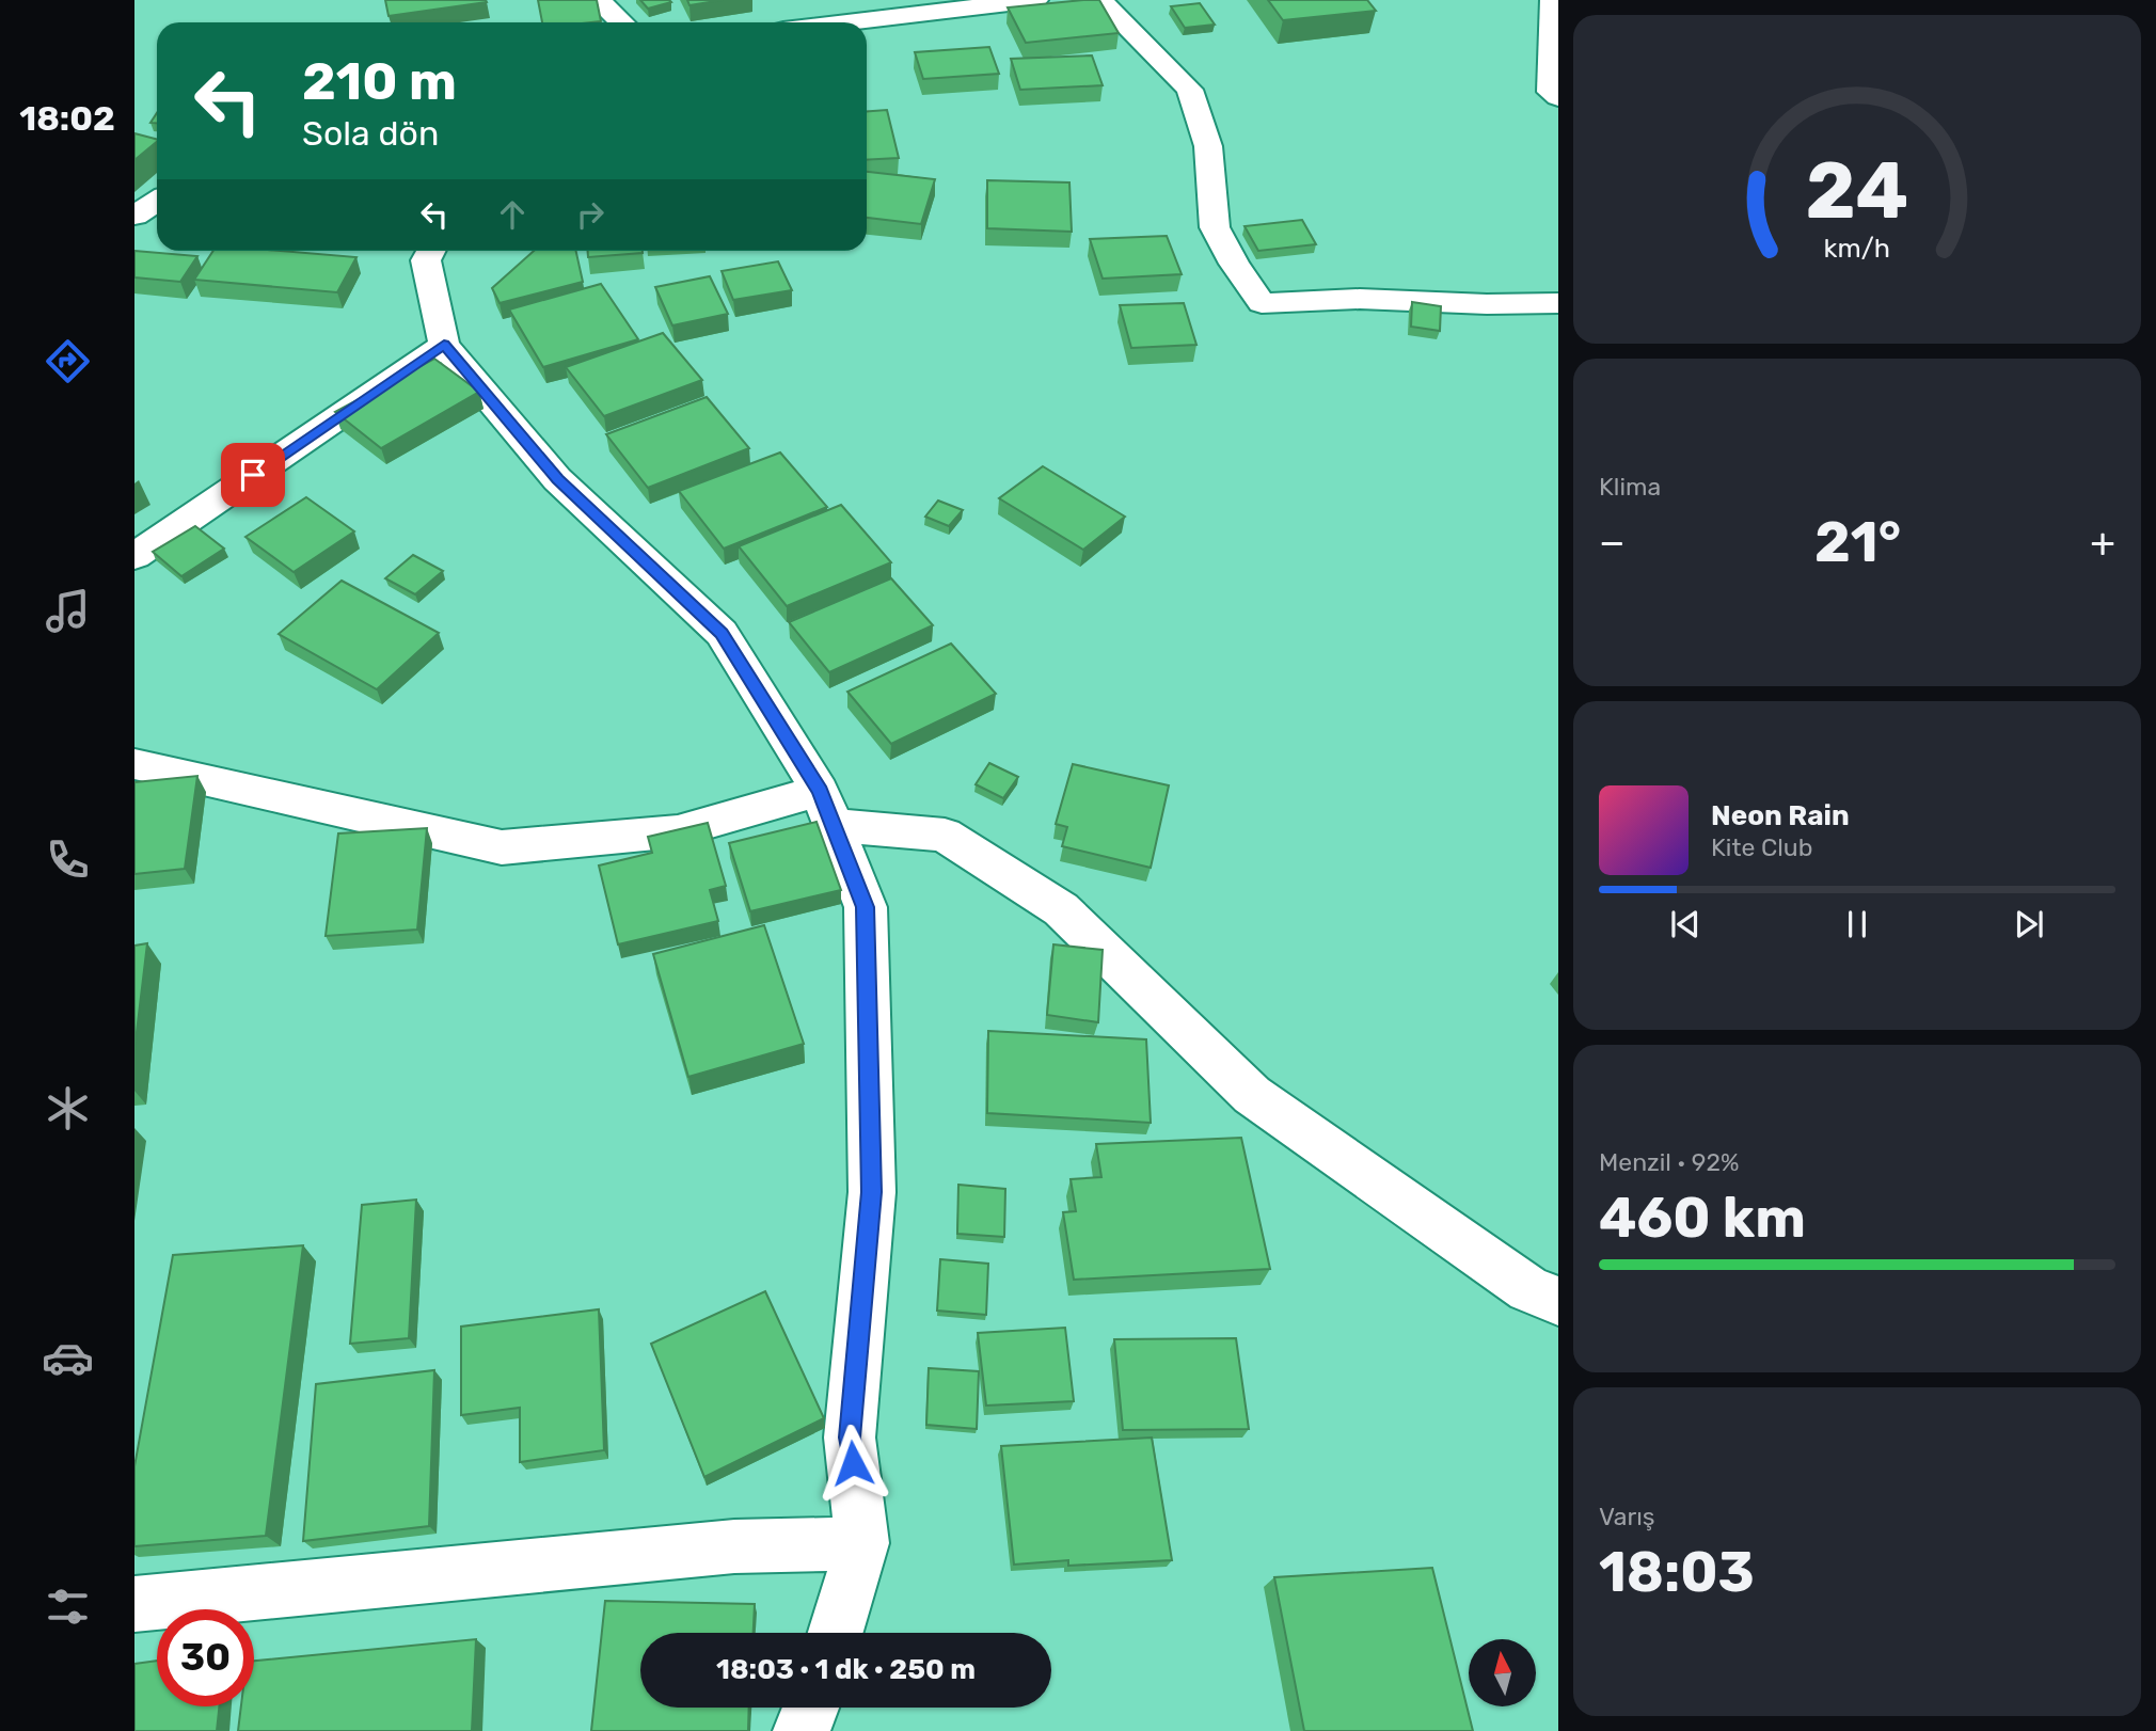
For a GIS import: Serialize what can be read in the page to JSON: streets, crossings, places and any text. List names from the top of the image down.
{
  "north": "top",
  "page": {
    "tabs": "18:02",
    "turn": ["210 m", "Sola dön"],
    "tile": [
      "Klima",
      ["Menzil · 92%", "460 km"],
      ["Varış", "18:03"]
    ],
    "heat": ["−", "21°", "+"],
    "song": ["Neon Rain", "Kite Club"],
    "limit": "30",
    "trip": "18:03 · 1 dk · 250 m",
    "gauge": ["24", "km/h"]
  }
}
